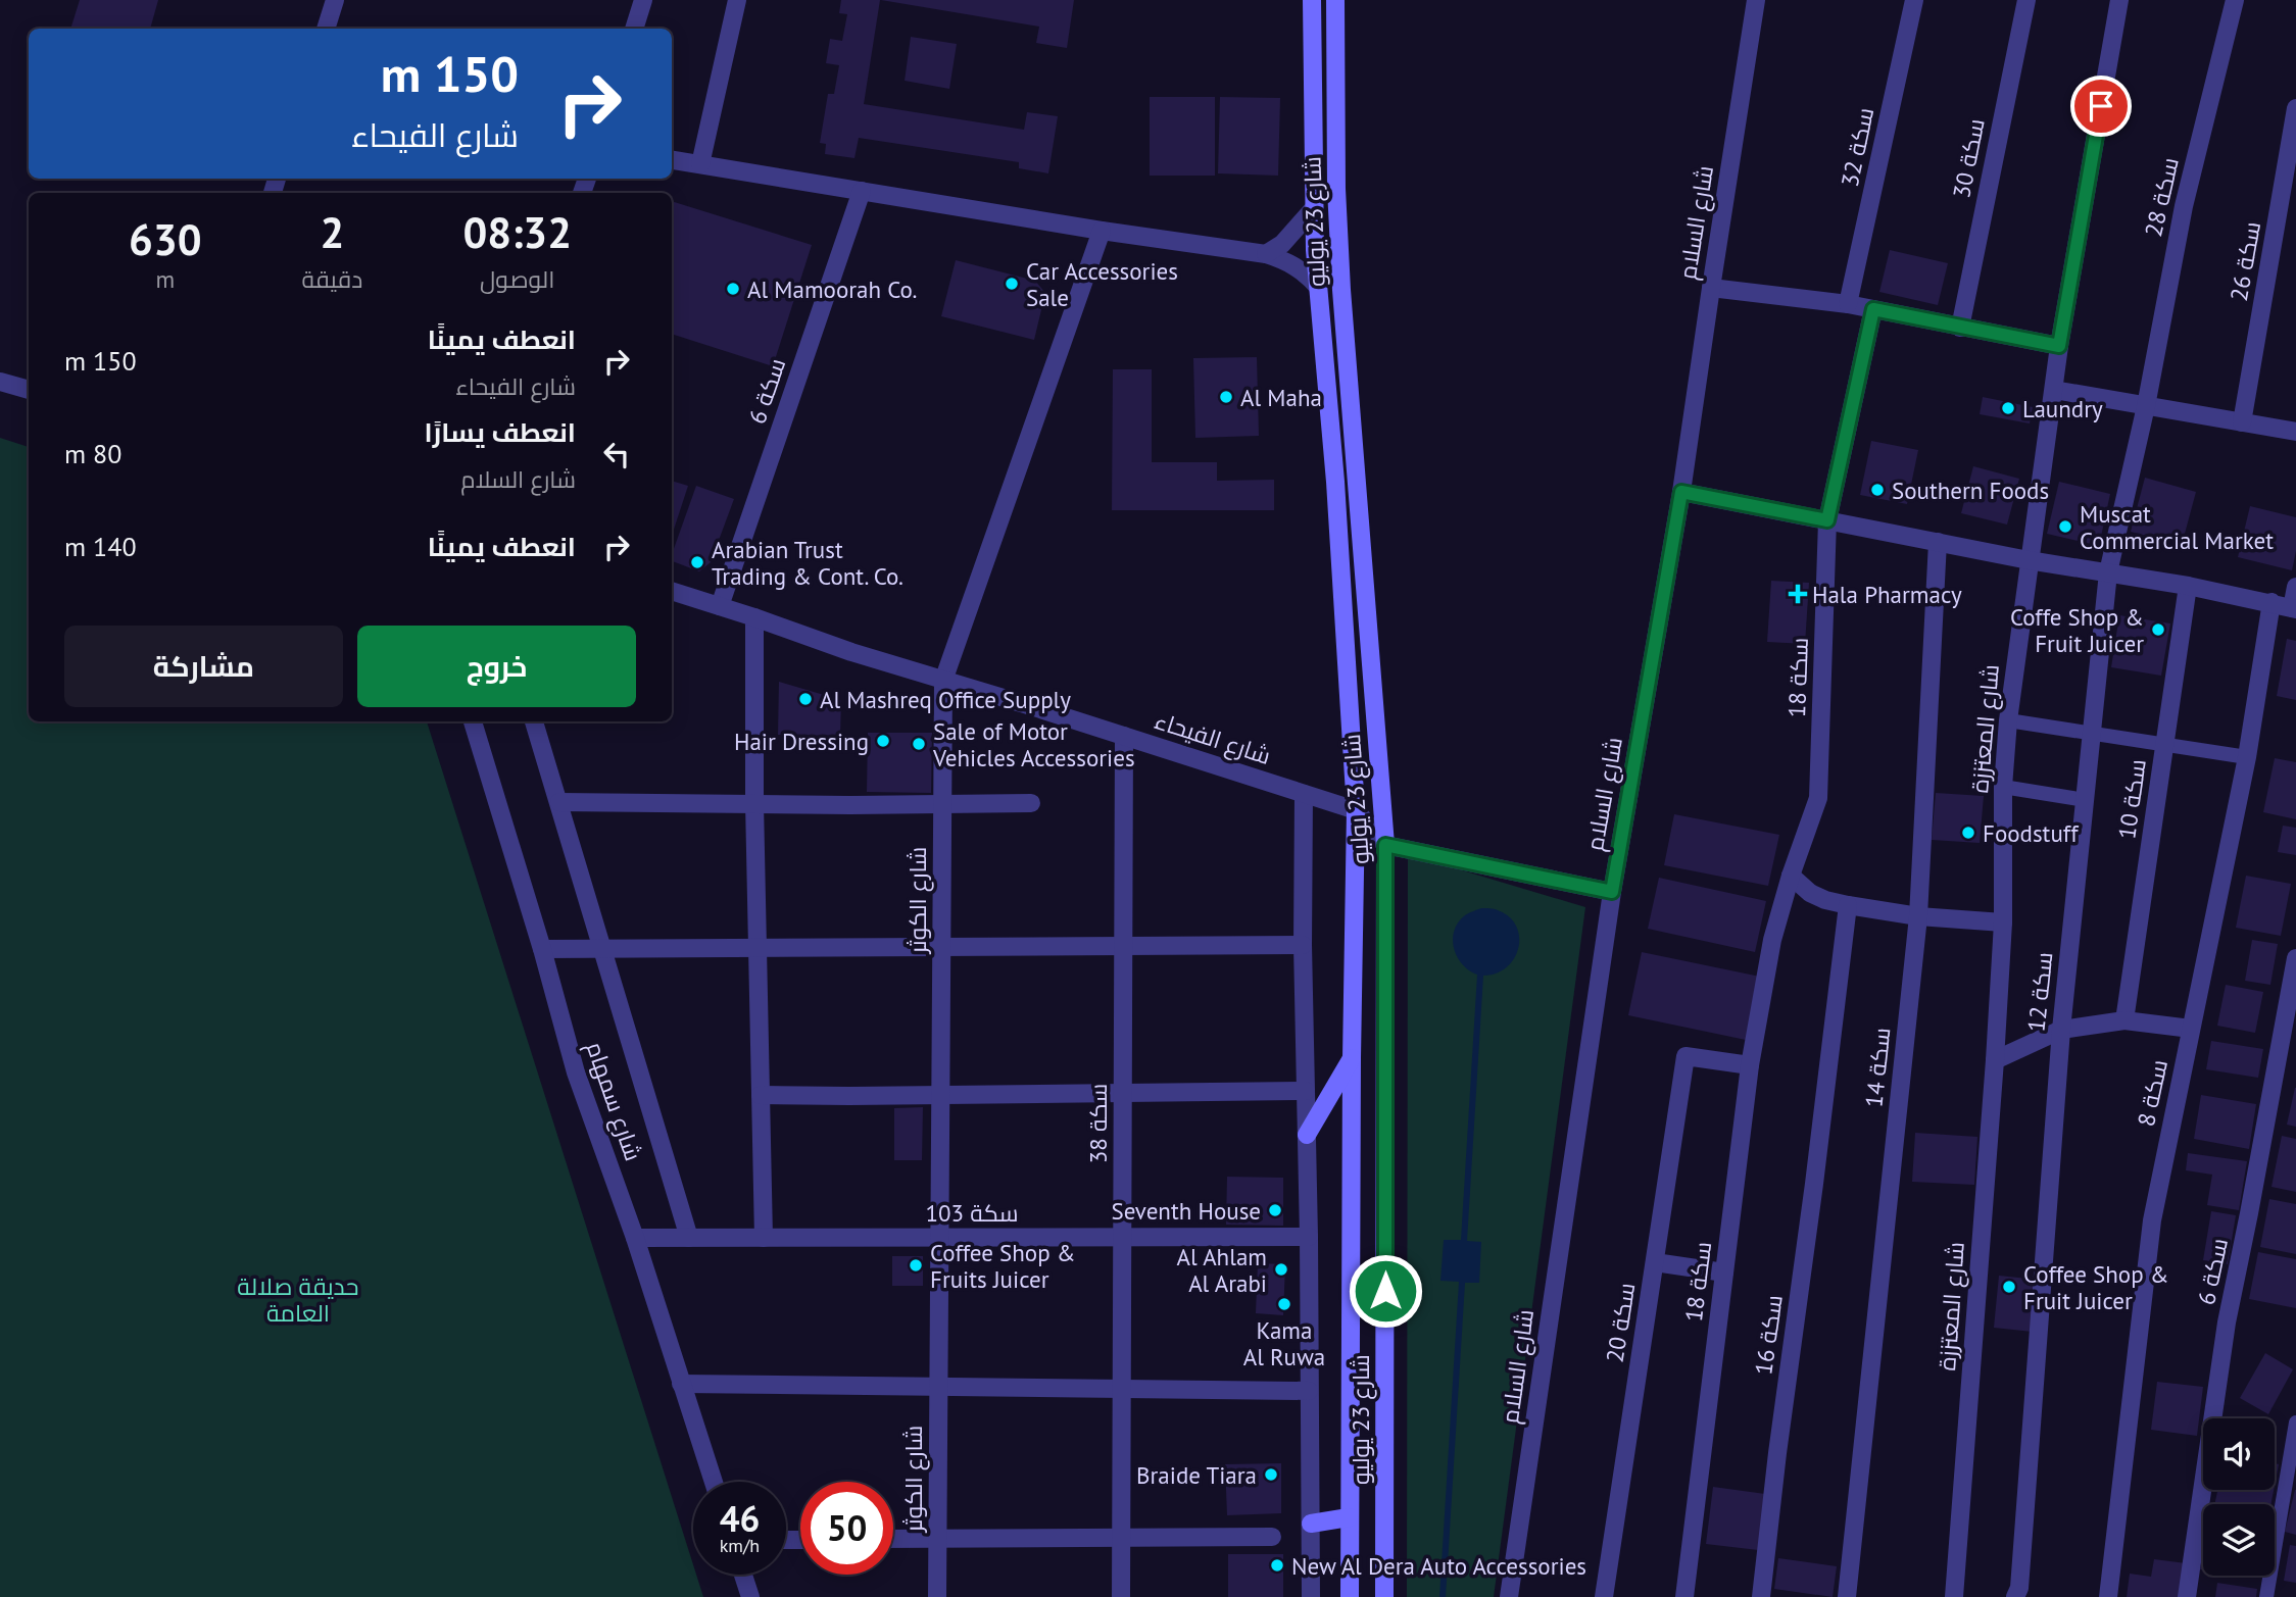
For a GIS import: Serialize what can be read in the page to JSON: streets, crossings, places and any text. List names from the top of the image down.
{
  "streets": {
    "main road": ["شارع 23 يوليو"],
    "street": [
      "سكة 32",
      "سكة 30",
      "سكة 28",
      "شارع السلام",
      "سكة 26",
      "سكة 6",
      "سكة 18",
      "شارع المعتززة",
      "شارع الفيحاء",
      "سكة 10",
      "شارع الكوثر",
      "سكة 12",
      "سكة 14",
      "سكة 8",
      "شارع سمهام",
      "سكة 38",
      "سكة 103",
      "سكة 20",
      "سكة 16"
    ]
  },
  "crossings": [
    ["سكة 28", "سكة 12"],
    ["شارع 23 يوليو", "شارع الفيحاء"],
    ["سكة 6", "شارع الفيحاء"],
    ["سكة 18", "سكة 20"],
    ["شارع الفيحاء", "شارع الكوثر"],
    ["شارع الفيحاء", "سكة 38"],
    ["شارع الكوثر", "سكة 103"],
    ["شارع سمهام", "سكة 103"],
    ["سكة 38", "سكة 103"]
  ],
  "parks": ["حديقة صلالة العامة"],
  "places": {
    "other": [
      "Car Accessories Sale",
      "Al Mamoorah Co.",
      "Al Maha",
      "Laundry",
      "Southern Foods",
      "Muscat Commercial Market",
      "Arabian Trust Trading & Cont. Co.",
      "Coffe Shop & Fruit Juicer",
      "Al Mashreq Office Supply",
      "Hair Dressing",
      "Sale of Motor Vehicles Accessories",
      "Foodstuff",
      "Seventh House",
      "Coffee Shop & Fruits Juicer",
      "Al Ahlam Al Arabi",
      "Coffee Shop & Fruit Juicer",
      "Kama Al Ruwa",
      "Braide Tiara",
      "New Al Dera Auto Accessories"
    ],
    "health": ["Hala Pharmacy"]
  },
  "page": {
    "turn": ["150 m", "شارع الفيحاء"],
    "eta": [
      "08:32",
      "الوصول",
      "2",
      "دقيقة",
      "630",
      "m"
    ],
    "list": [
      {
        "name": "انعطف يمينًا",
        "note": "شارع الفيحاء",
        "value": "150 m"
      },
      {
        "name": "انعطف يسارًا",
        "note": "شارع السلام",
        "value": "80 m"
      },
      {
        "name": "انعطف يمينًا",
        "value": "140 m"
      }
    ],
    "buttons": ["خروج", "مشاركة"],
    "speed": "46 km/h",
    "limit": "50"
  }
}
